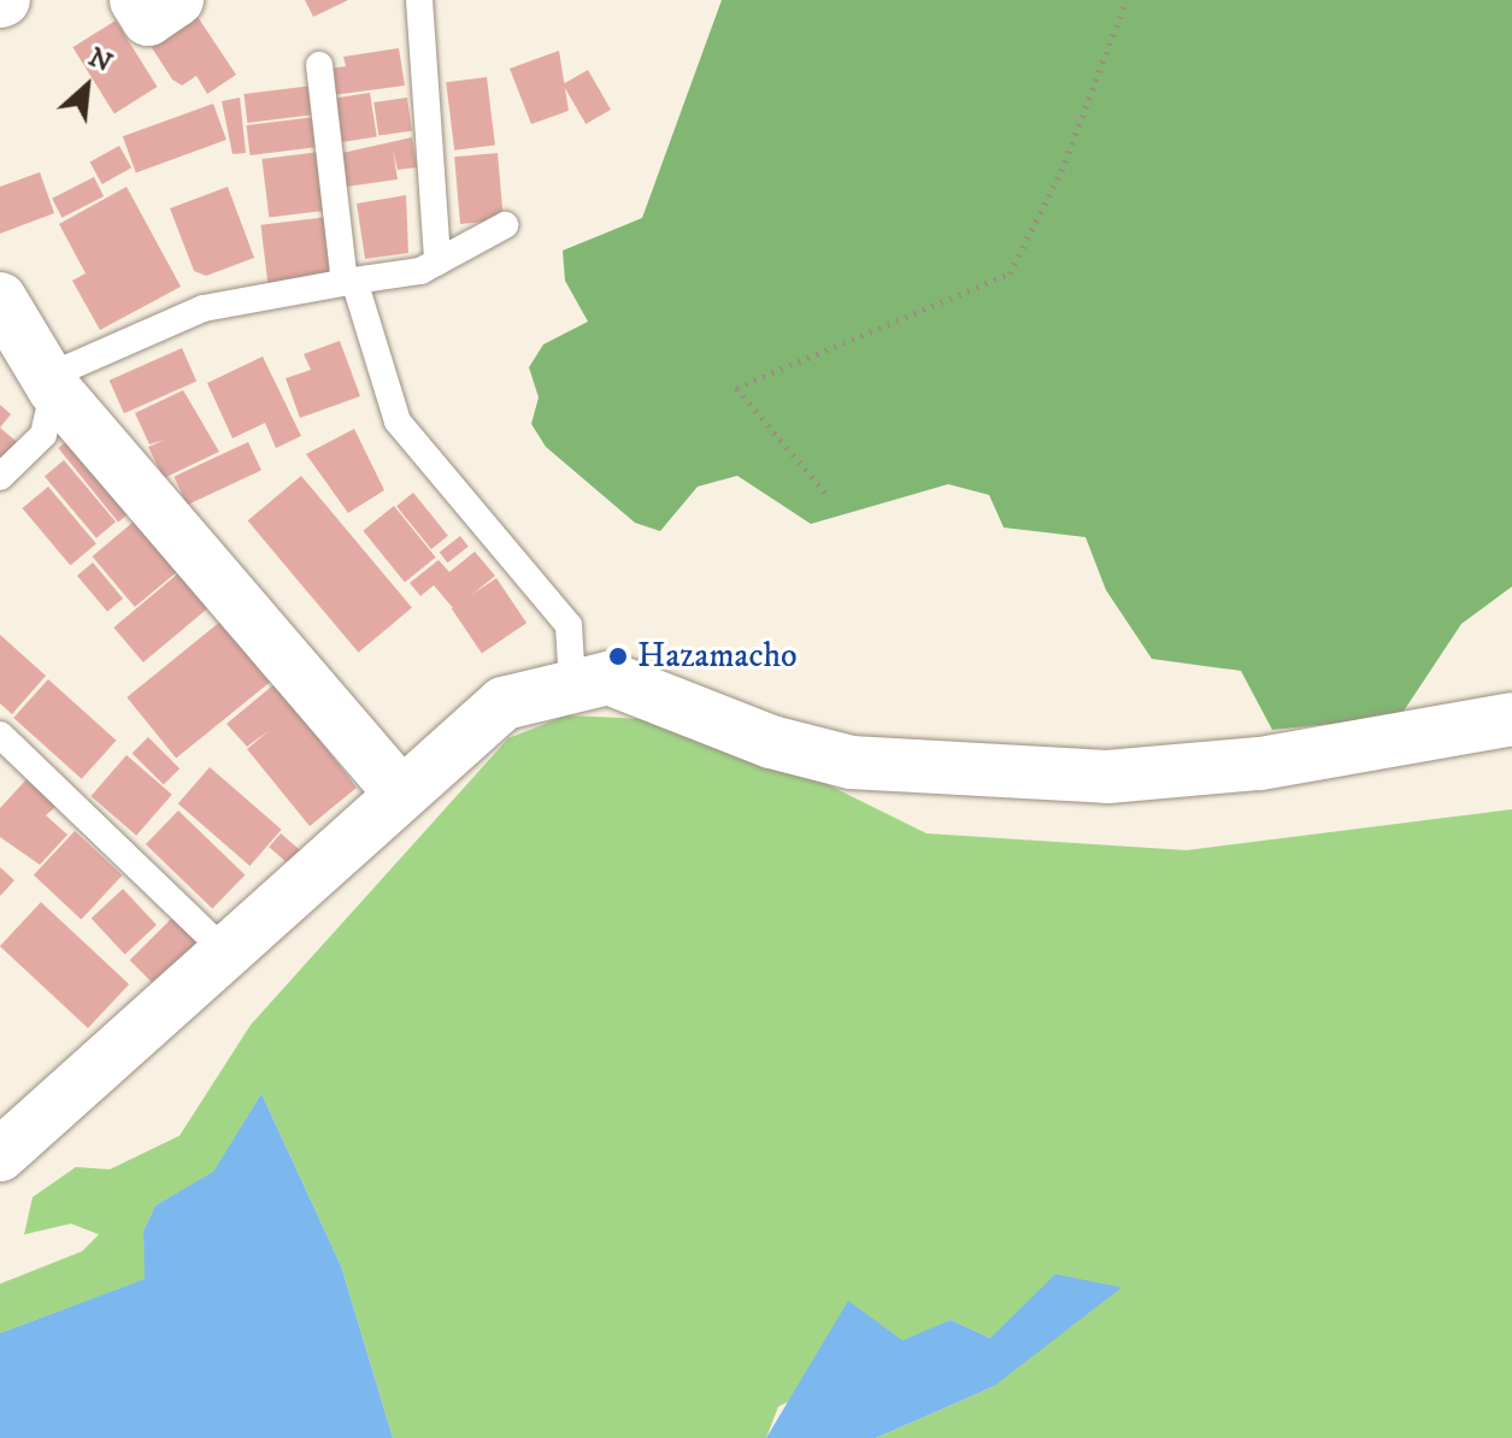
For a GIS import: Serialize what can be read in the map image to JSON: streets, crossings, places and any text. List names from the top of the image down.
{
  "places": ["Hazamacho"],
  "north": "top right"
}
